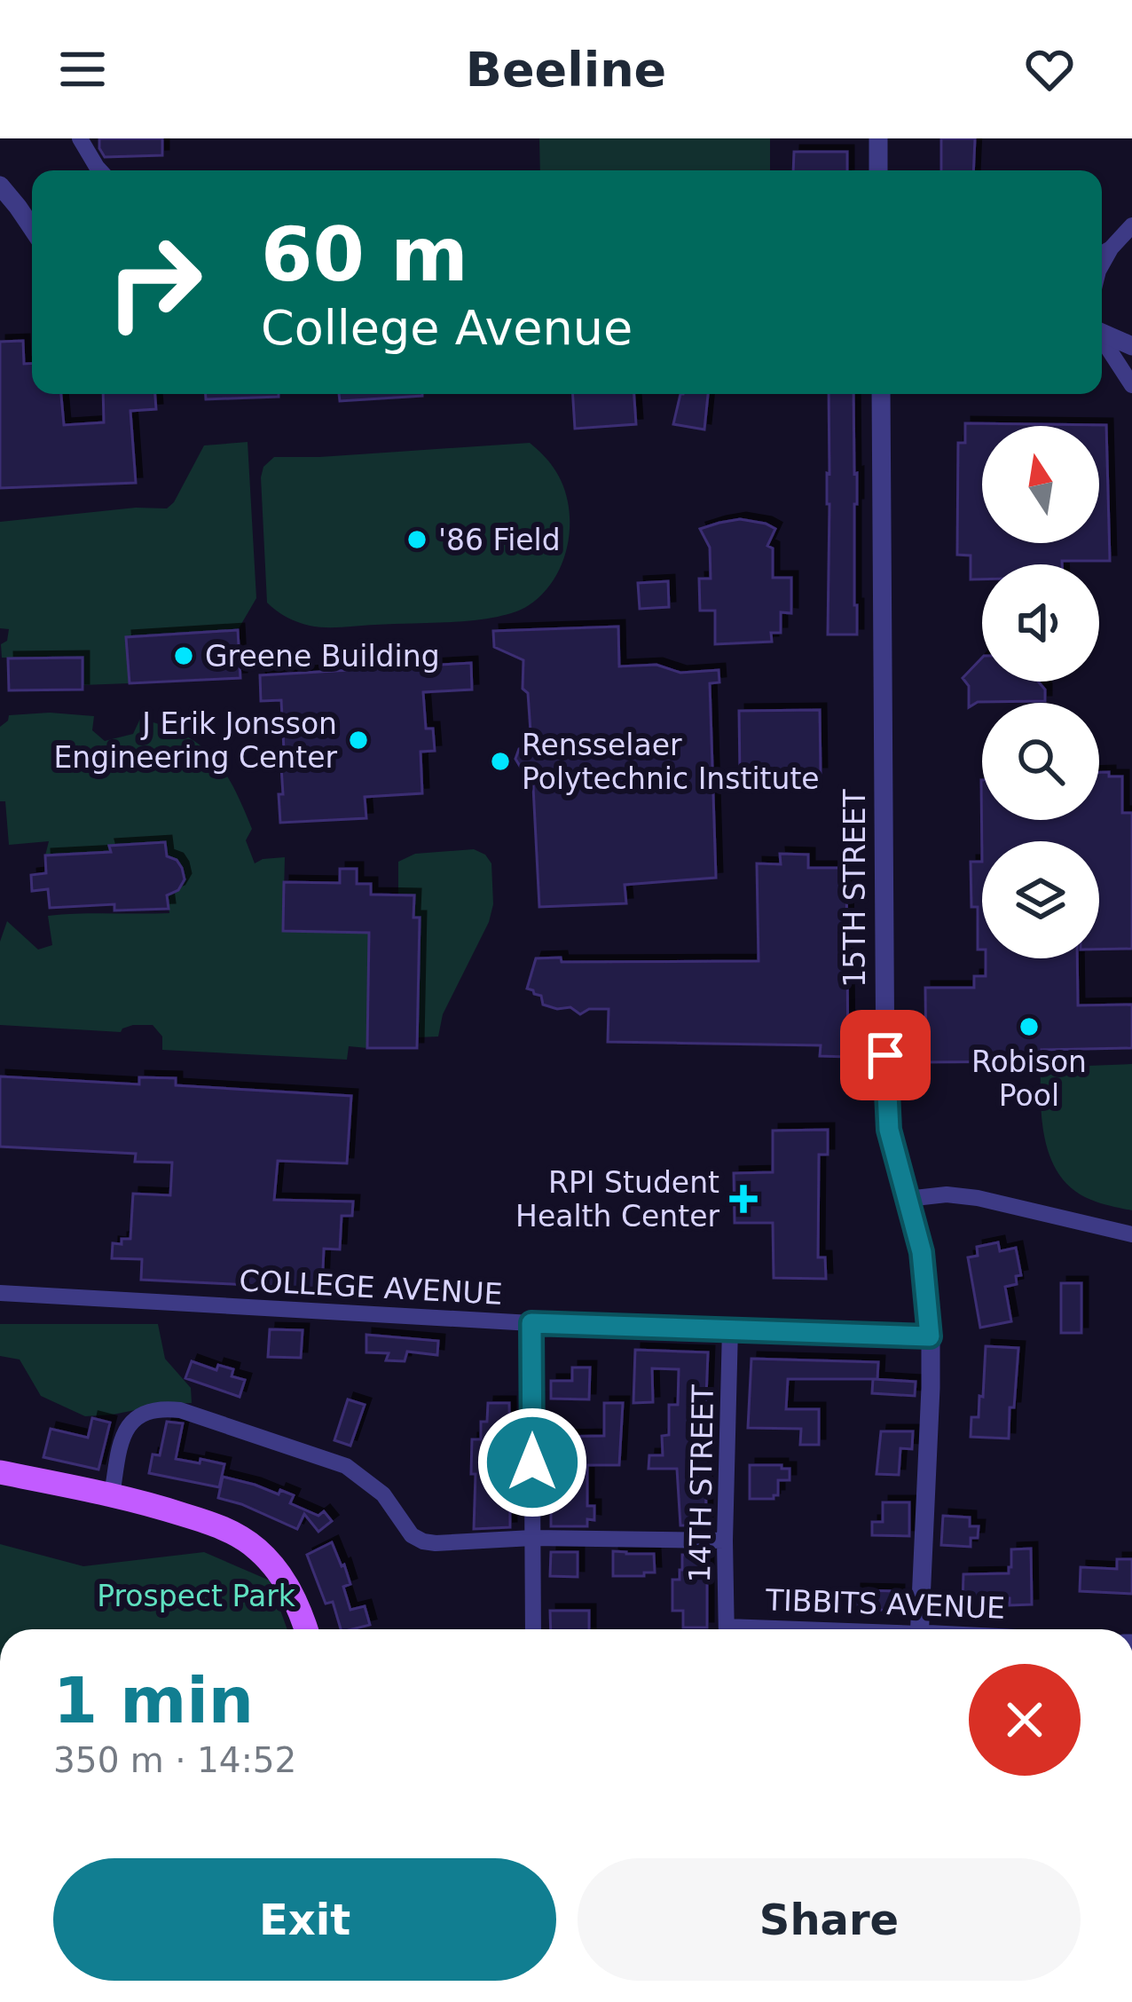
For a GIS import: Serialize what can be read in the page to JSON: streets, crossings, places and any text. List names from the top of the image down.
{
  "streets": {
    "street": ["15TH STREET", "COLLEGE AVENUE", "14TH STREET"]
  },
  "crossings": [
    ["15TH STREET", "COLLEGE AVENUE"],
    ["COLLEGE AVENUE", "14TH STREET"]
  ],
  "parks": ["Prospect Park"],
  "places": {
    "other": [
      "'86 Field",
      "Greene Building",
      "J Erik Jonsson Engineering Center",
      "Rensselaer Polytechnic Institute",
      "Robison Pool"
    ],
    "health": ["RPI Student Health Center"]
  },
  "north": "top",
  "page": {
    "header": "Beeline",
    "turn": ["60 m", "College Avenue"],
    "heading": ["1 min", "350 m · 14:52"],
    "buttons": ["Exit", "Share"]
  }
}
